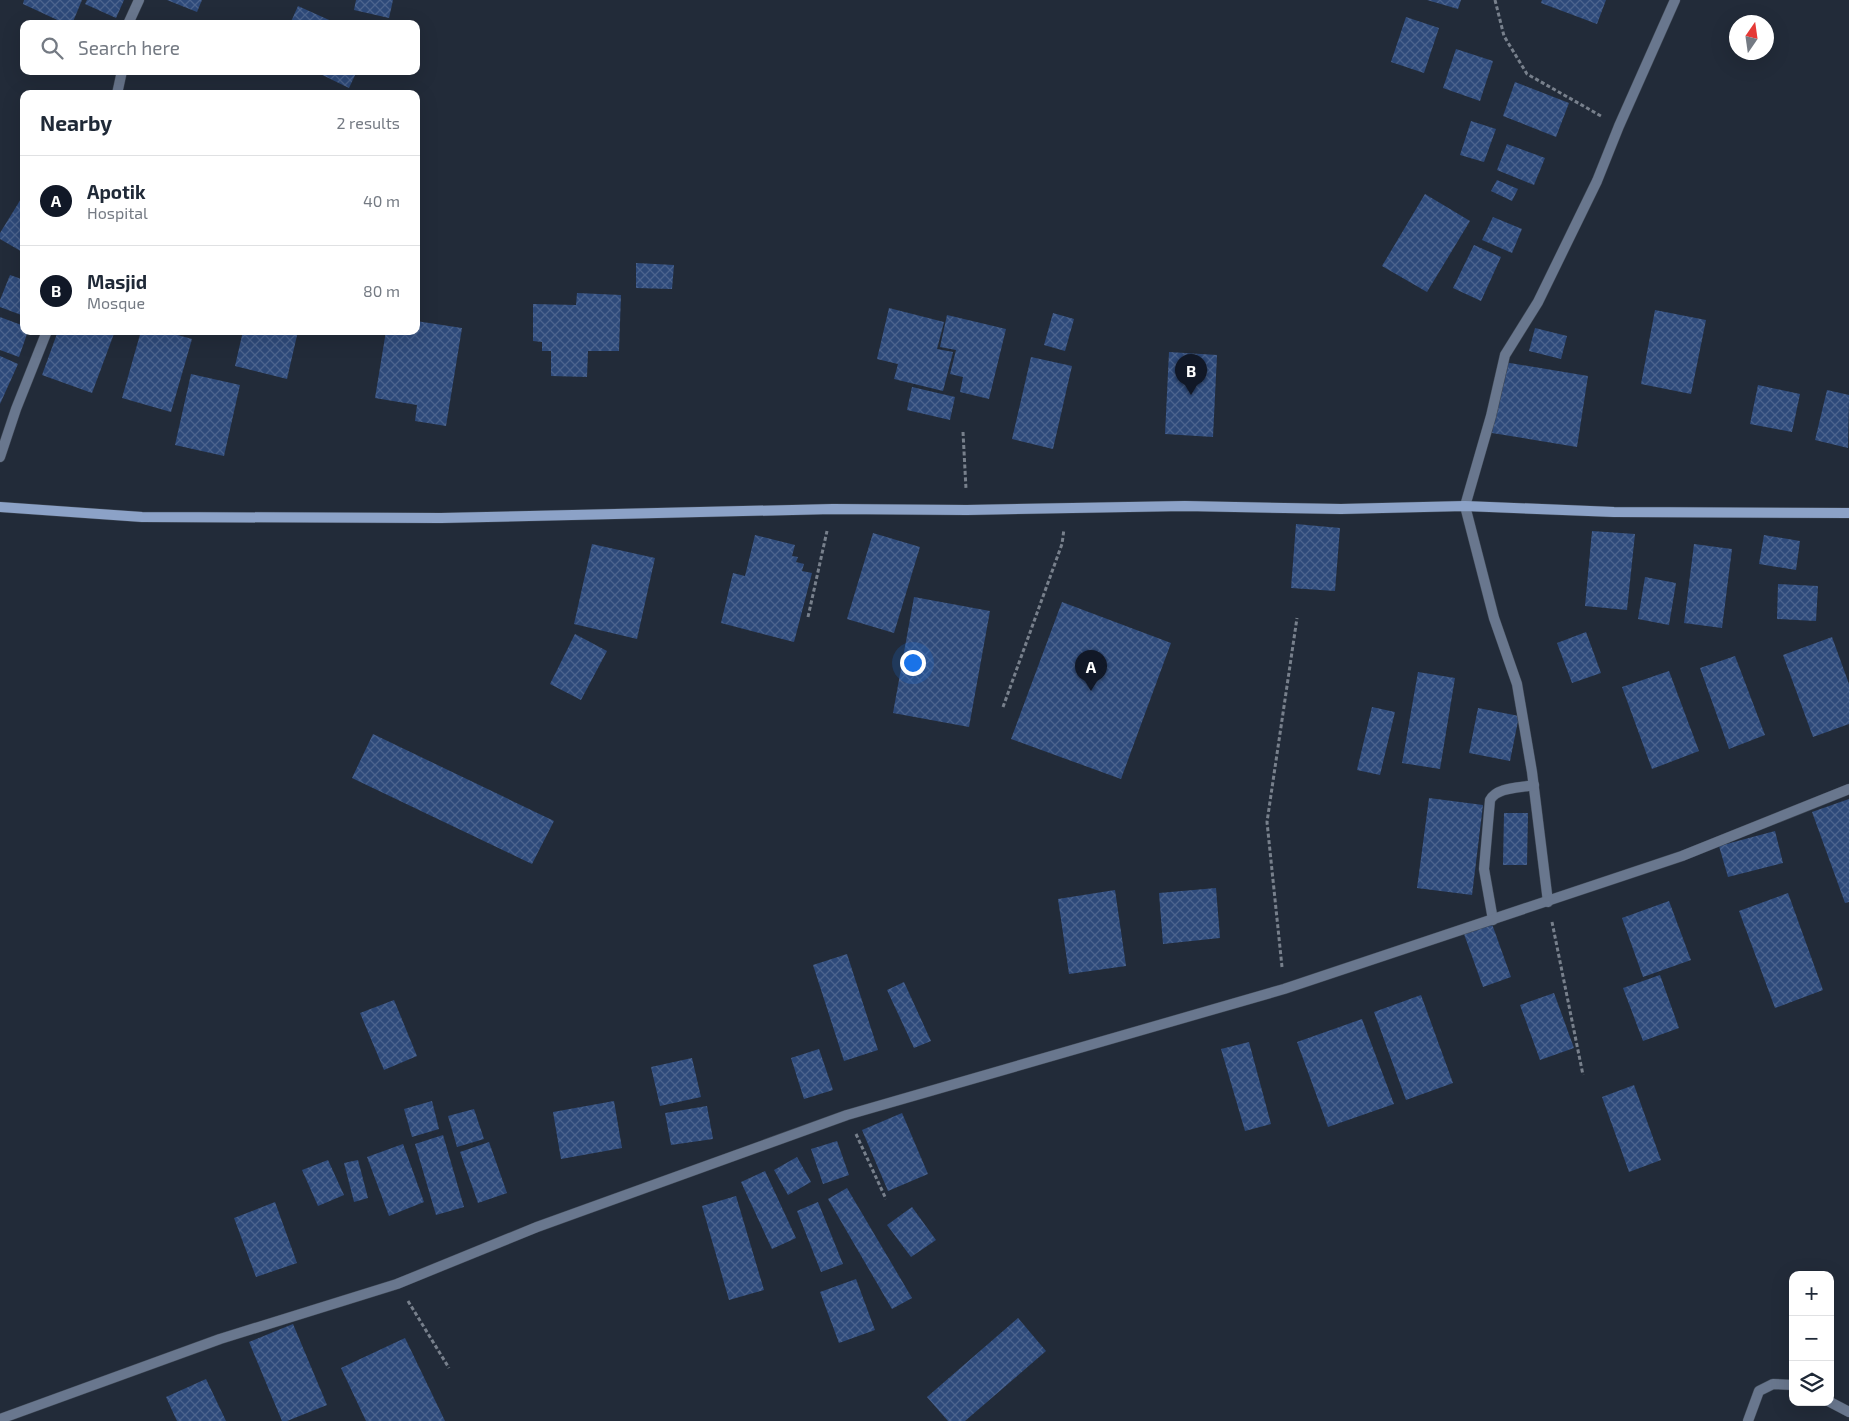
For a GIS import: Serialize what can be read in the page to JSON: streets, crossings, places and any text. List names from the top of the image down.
{
  "north": "top",
  "page": {
    "search": "Search here",
    "heading": ["Nearby", "2 results"],
    "list": [
      {
        "mark": "A",
        "name": "Apotik",
        "note": "Hospital",
        "value": "40 m"
      },
      {
        "mark": "B",
        "name": "Masjid",
        "note": "Mosque",
        "value": "80 m"
      }
    ],
    "pins": ["B", "A"],
    "map_buttons": ["+", "−"]
  }
}
